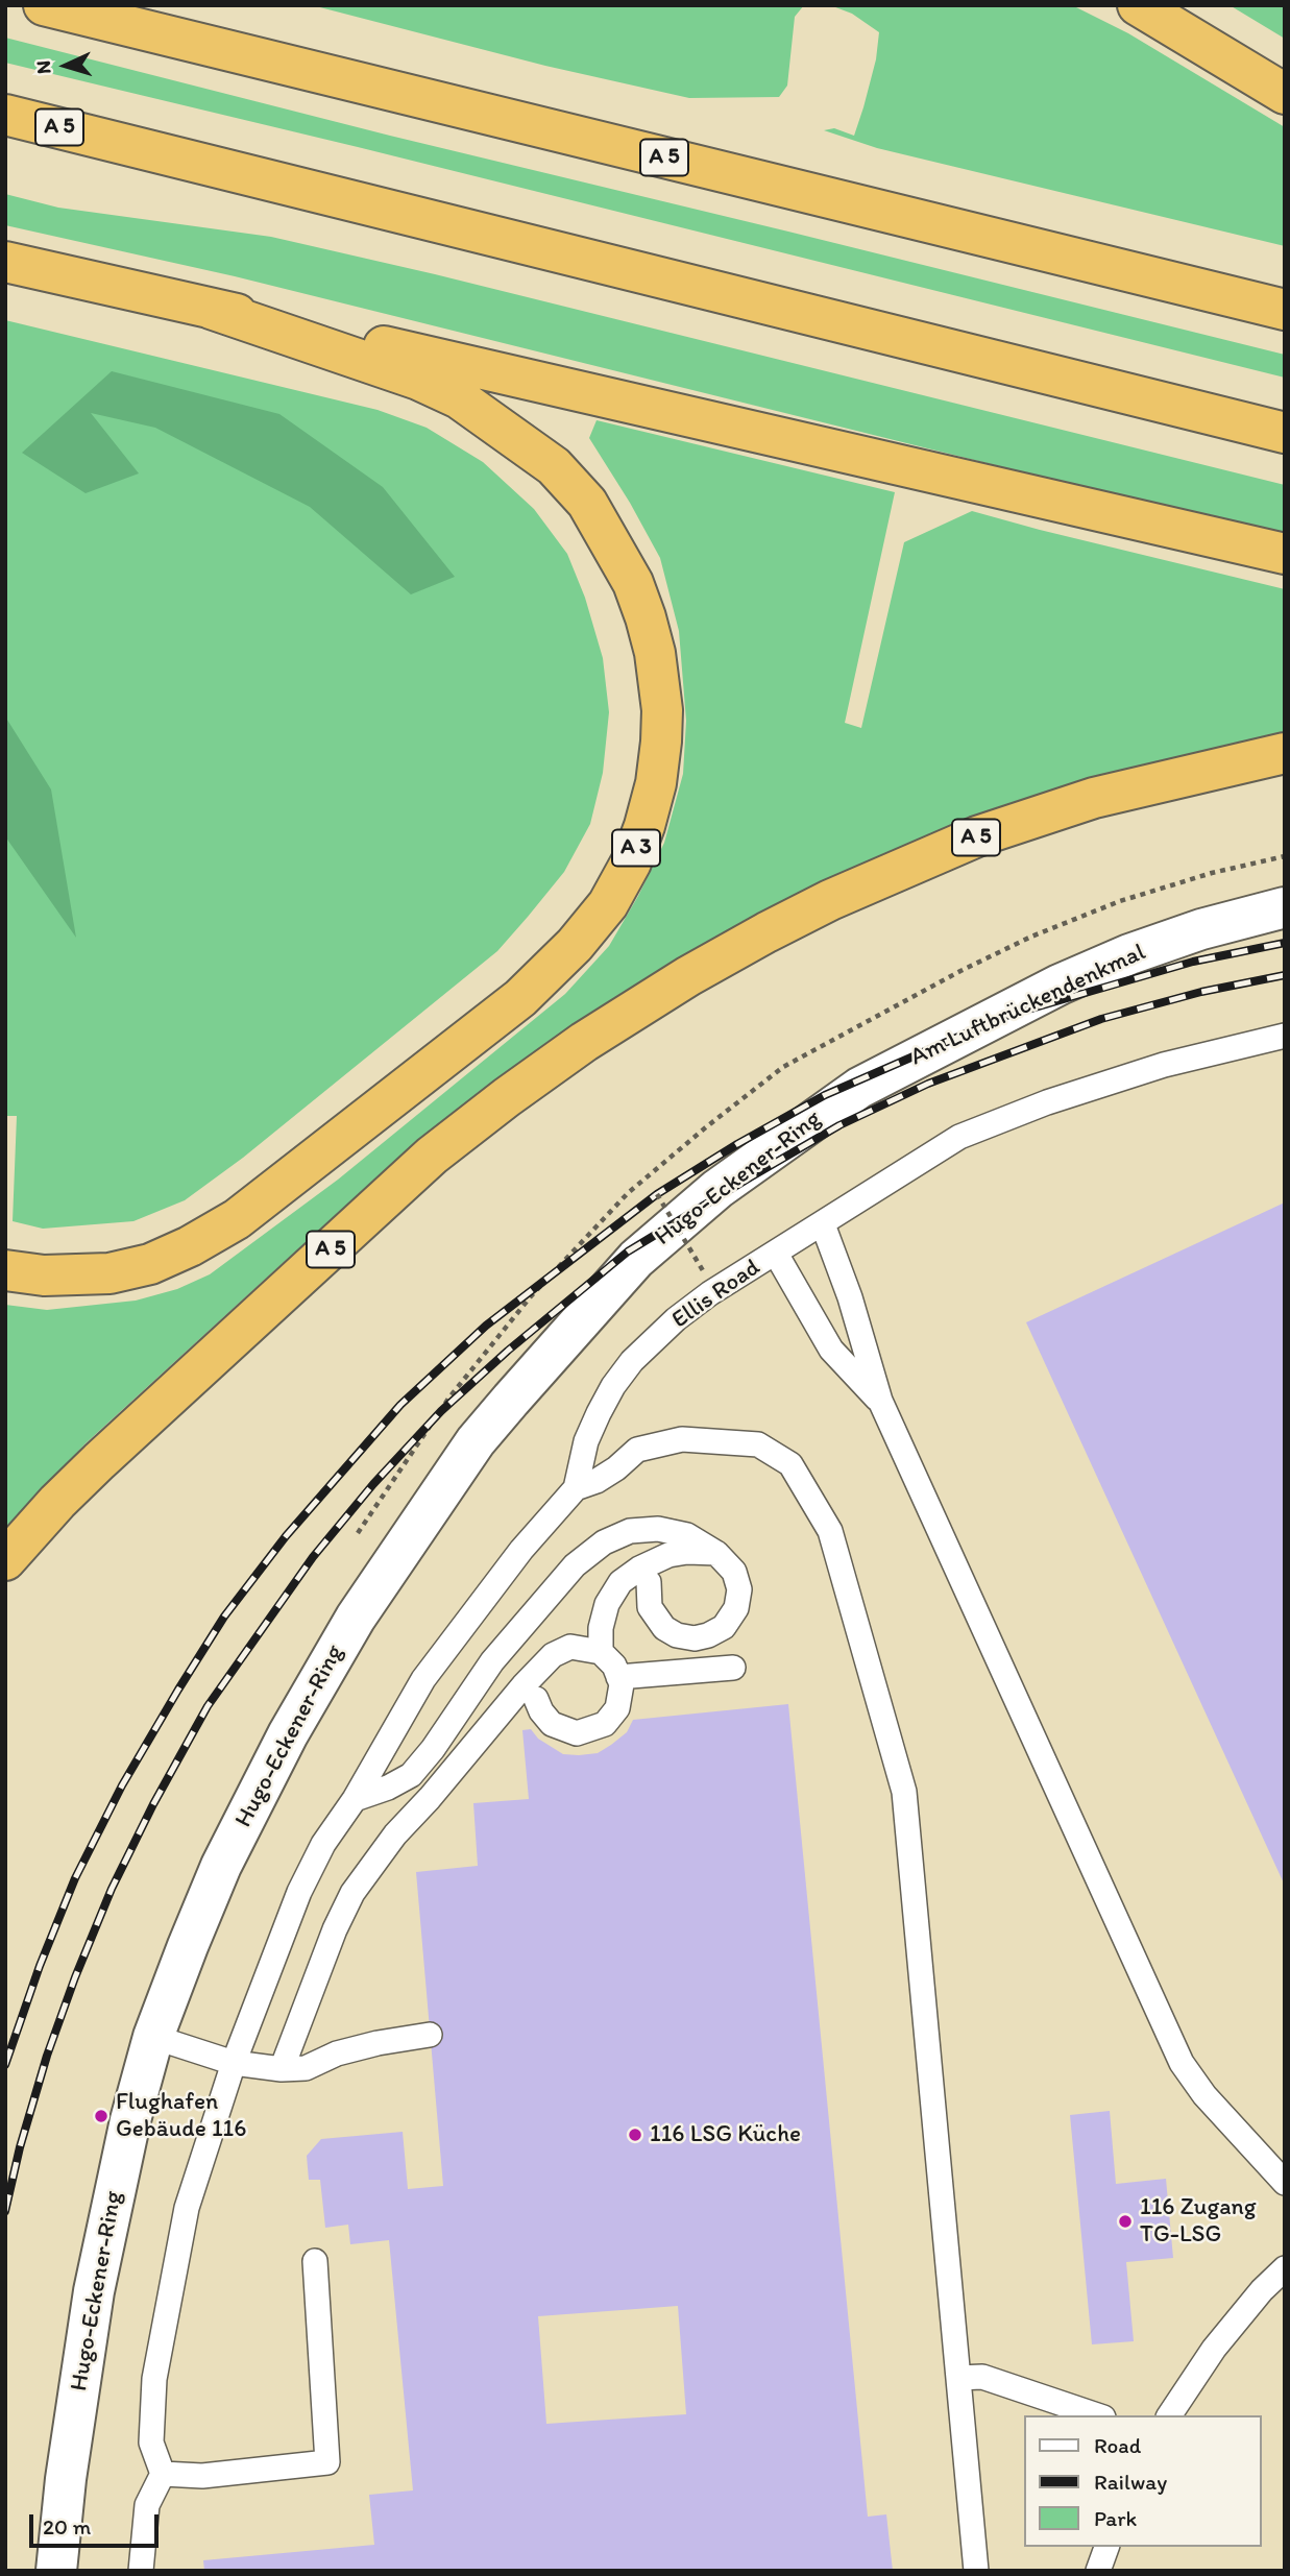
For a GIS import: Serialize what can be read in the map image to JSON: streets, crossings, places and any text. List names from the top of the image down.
{
  "streets": {
    "highway": ["A 5", "A 3"],
    "street": ["Am Luftbrückendenkmal", "Hugo-Eckener-Ring"],
    "lane": ["Ellis Road"]
  },
  "crossings": [
    ["Am Luftbrückendenkmal", "Hugo-Eckener-Ring"]
  ],
  "places": ["Flughafen Gebäude 116", "116 LSG Küche", "116 Zugang TG-LSG"],
  "legend": ["Road", "Railway", "Park"],
  "scale_bar": "20 m",
  "north": "left"
}
